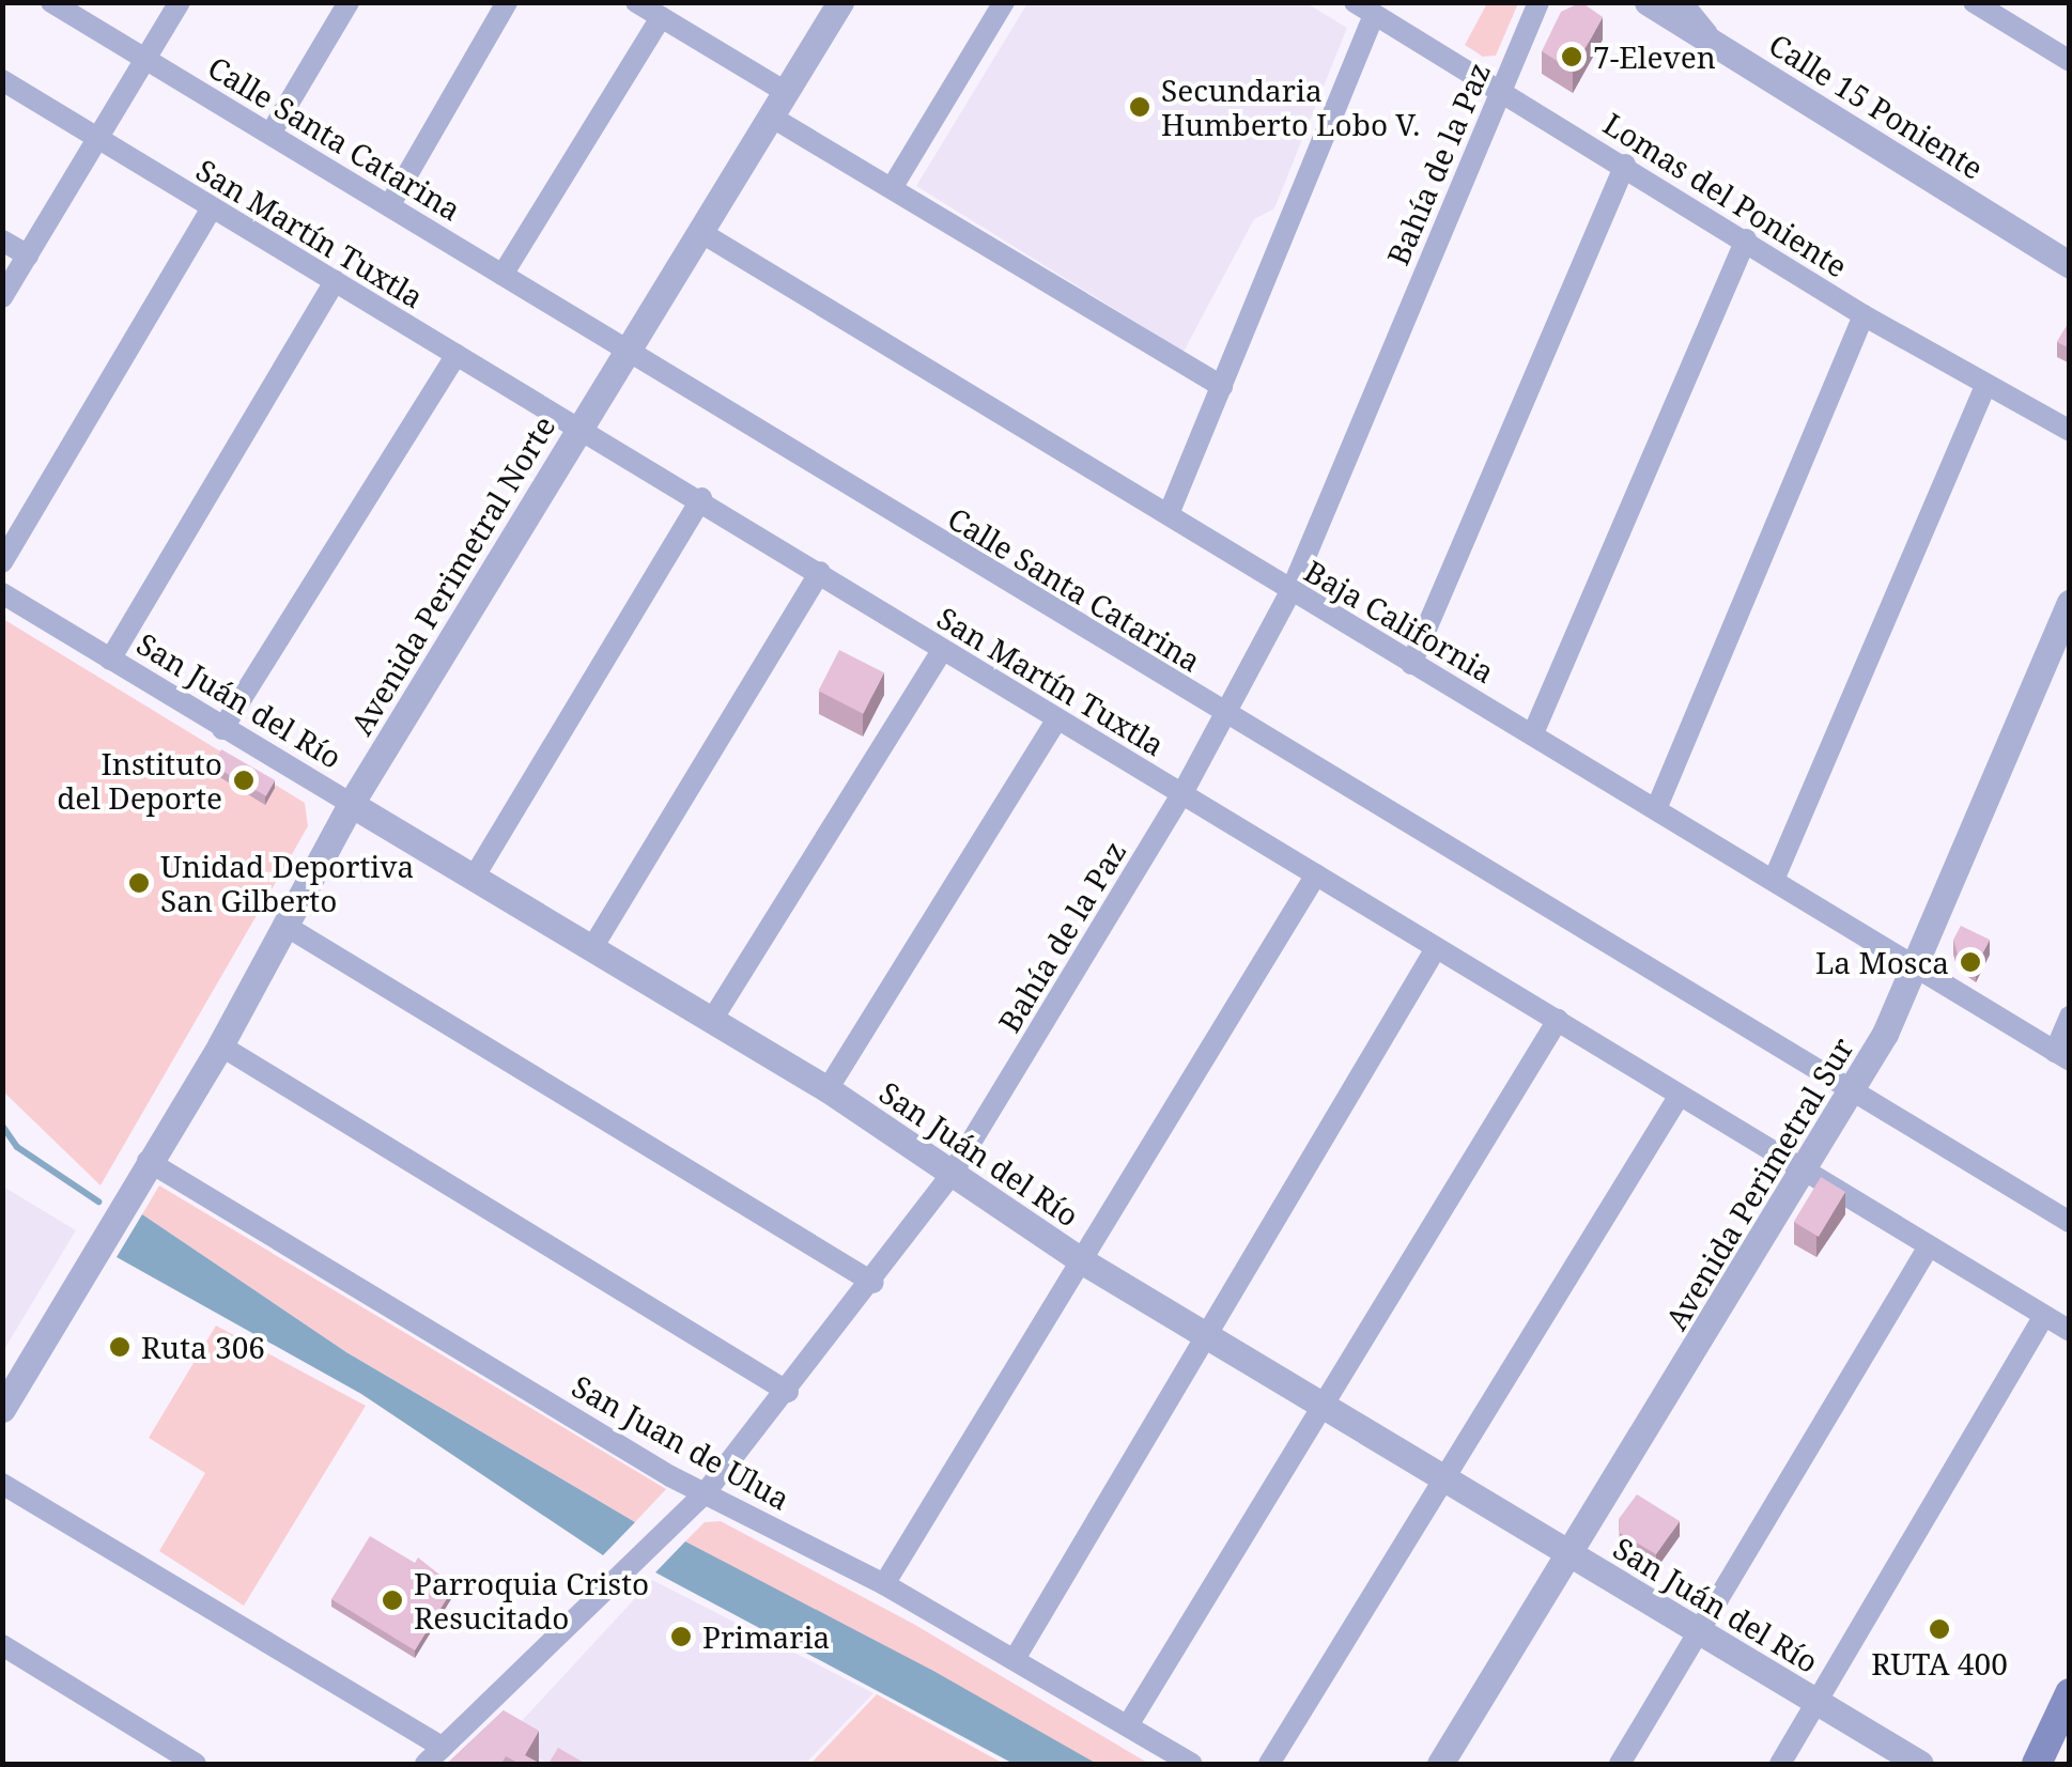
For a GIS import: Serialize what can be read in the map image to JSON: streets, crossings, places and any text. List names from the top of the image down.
{
  "streets": {
    "street": [
      "Calle 15 Poniente",
      "Calle Santa Catarina",
      "Bahía de la Paz",
      "Lomas del Poniente",
      "San Martín Tuxtla",
      "Avenida Perimetral Norte",
      "Baja California",
      "San Juán del Río",
      "Avenida Perimetral Sur",
      "San Juan de Ulua"
    ]
  },
  "crossings": [
    ["Calle Santa Catarina", "Bahía de la Paz"],
    ["Calle Santa Catarina", "Avenida Perimetral Norte"],
    ["Calle Santa Catarina", "Avenida Perimetral Sur"],
    ["Bahía de la Paz", "Lomas del Poniente"],
    ["Bahía de la Paz", "San Martín Tuxtla"],
    ["Bahía de la Paz", "Baja California"],
    ["Bahía de la Paz", "San Juán del Río"],
    ["Bahía de la Paz", "San Juan de Ulua"],
    ["San Martín Tuxtla", "Avenida Perimetral Norte"],
    ["San Martín Tuxtla", "Avenida Perimetral Sur"],
    ["Avenida Perimetral Norte", "Baja California"],
    ["Avenida Perimetral Norte", "San Juán del Río"],
    ["Avenida Perimetral Norte", "San Juan de Ulua"],
    ["Baja California", "Avenida Perimetral Sur"],
    ["San Juán del Río", "Avenida Perimetral Sur"]
  ],
  "places": [
    "7-Eleven",
    "Secundaria Humberto Lobo V.",
    "Instituto del Deporte",
    "Unidad Deportiva San Gilberto",
    "La Mosca",
    "Ruta 306",
    "Parroquia Cristo Resucitado",
    "RUTA 400",
    "Primaria"
  ]
}
